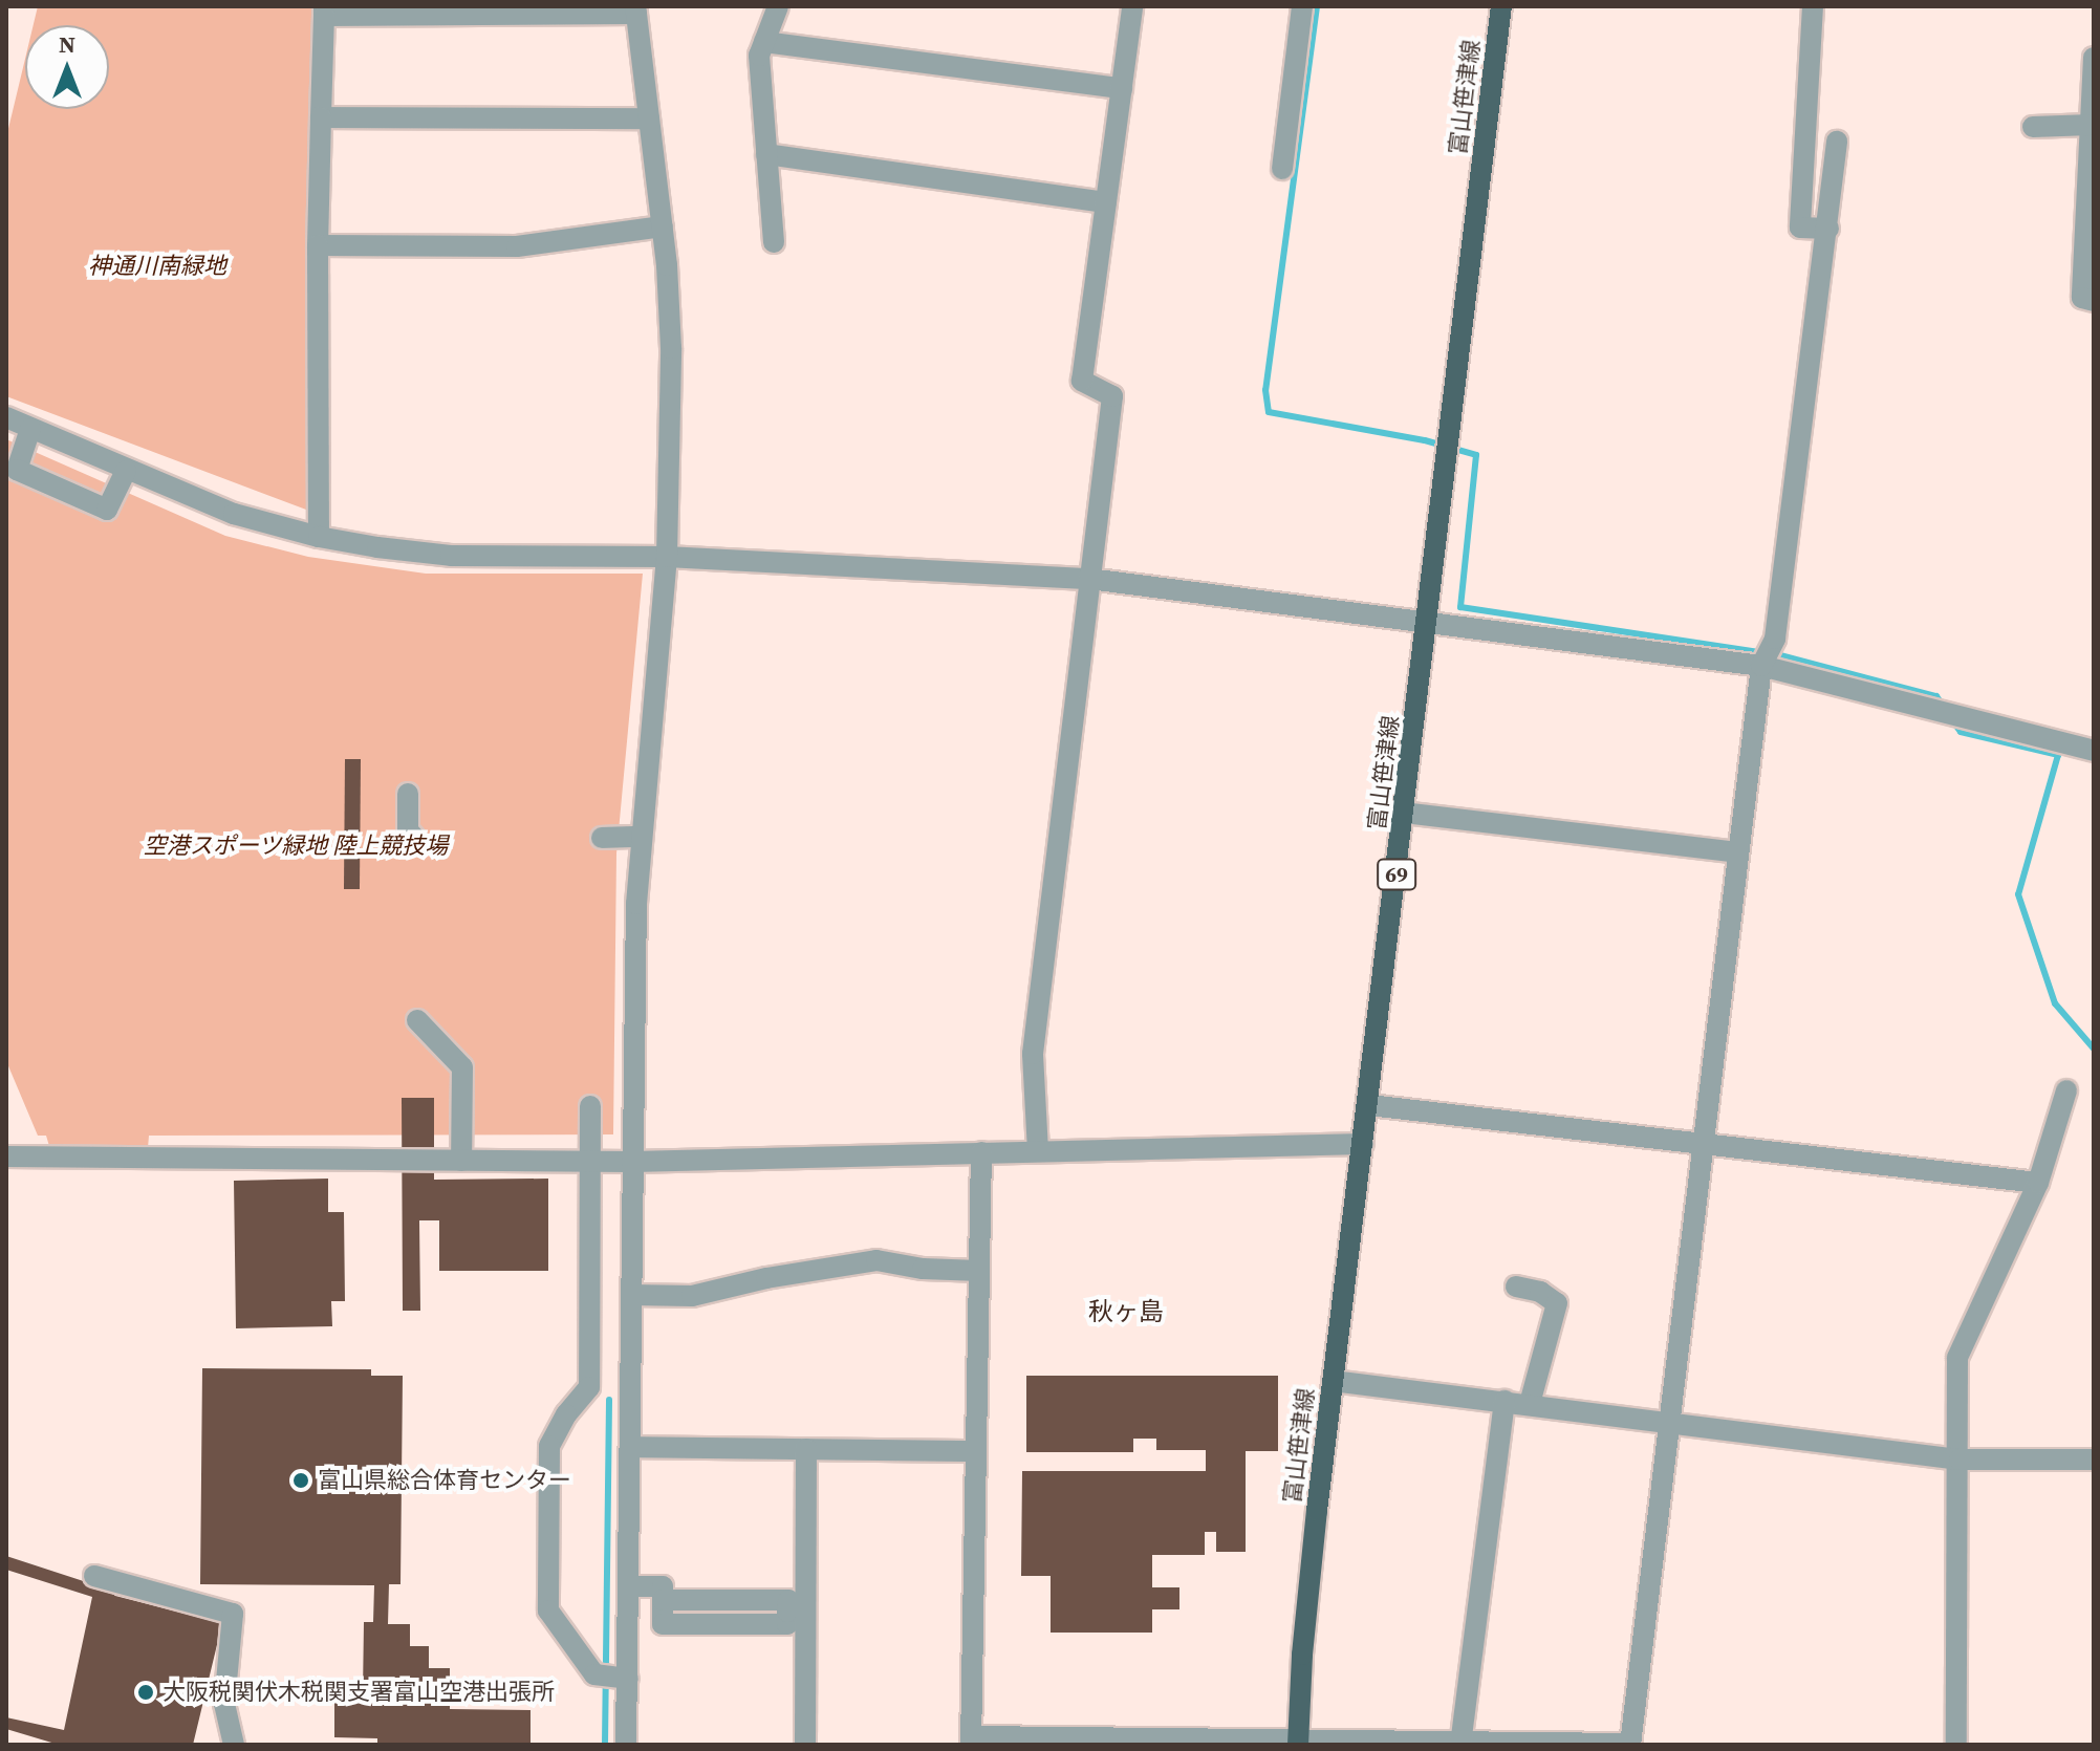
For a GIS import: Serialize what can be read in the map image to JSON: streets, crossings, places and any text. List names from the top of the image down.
{
  "streets": {
    "main road": ["富山笹津線", "69"]
  },
  "districts": ["秋ヶ島"],
  "parks": ["神通川南緑地", "空港スポーツ緑地 陸上競技場"],
  "places": ["富山県総合体育センター", "大阪税関伏木税関支署富山空港出張所"],
  "north": "top"
}
